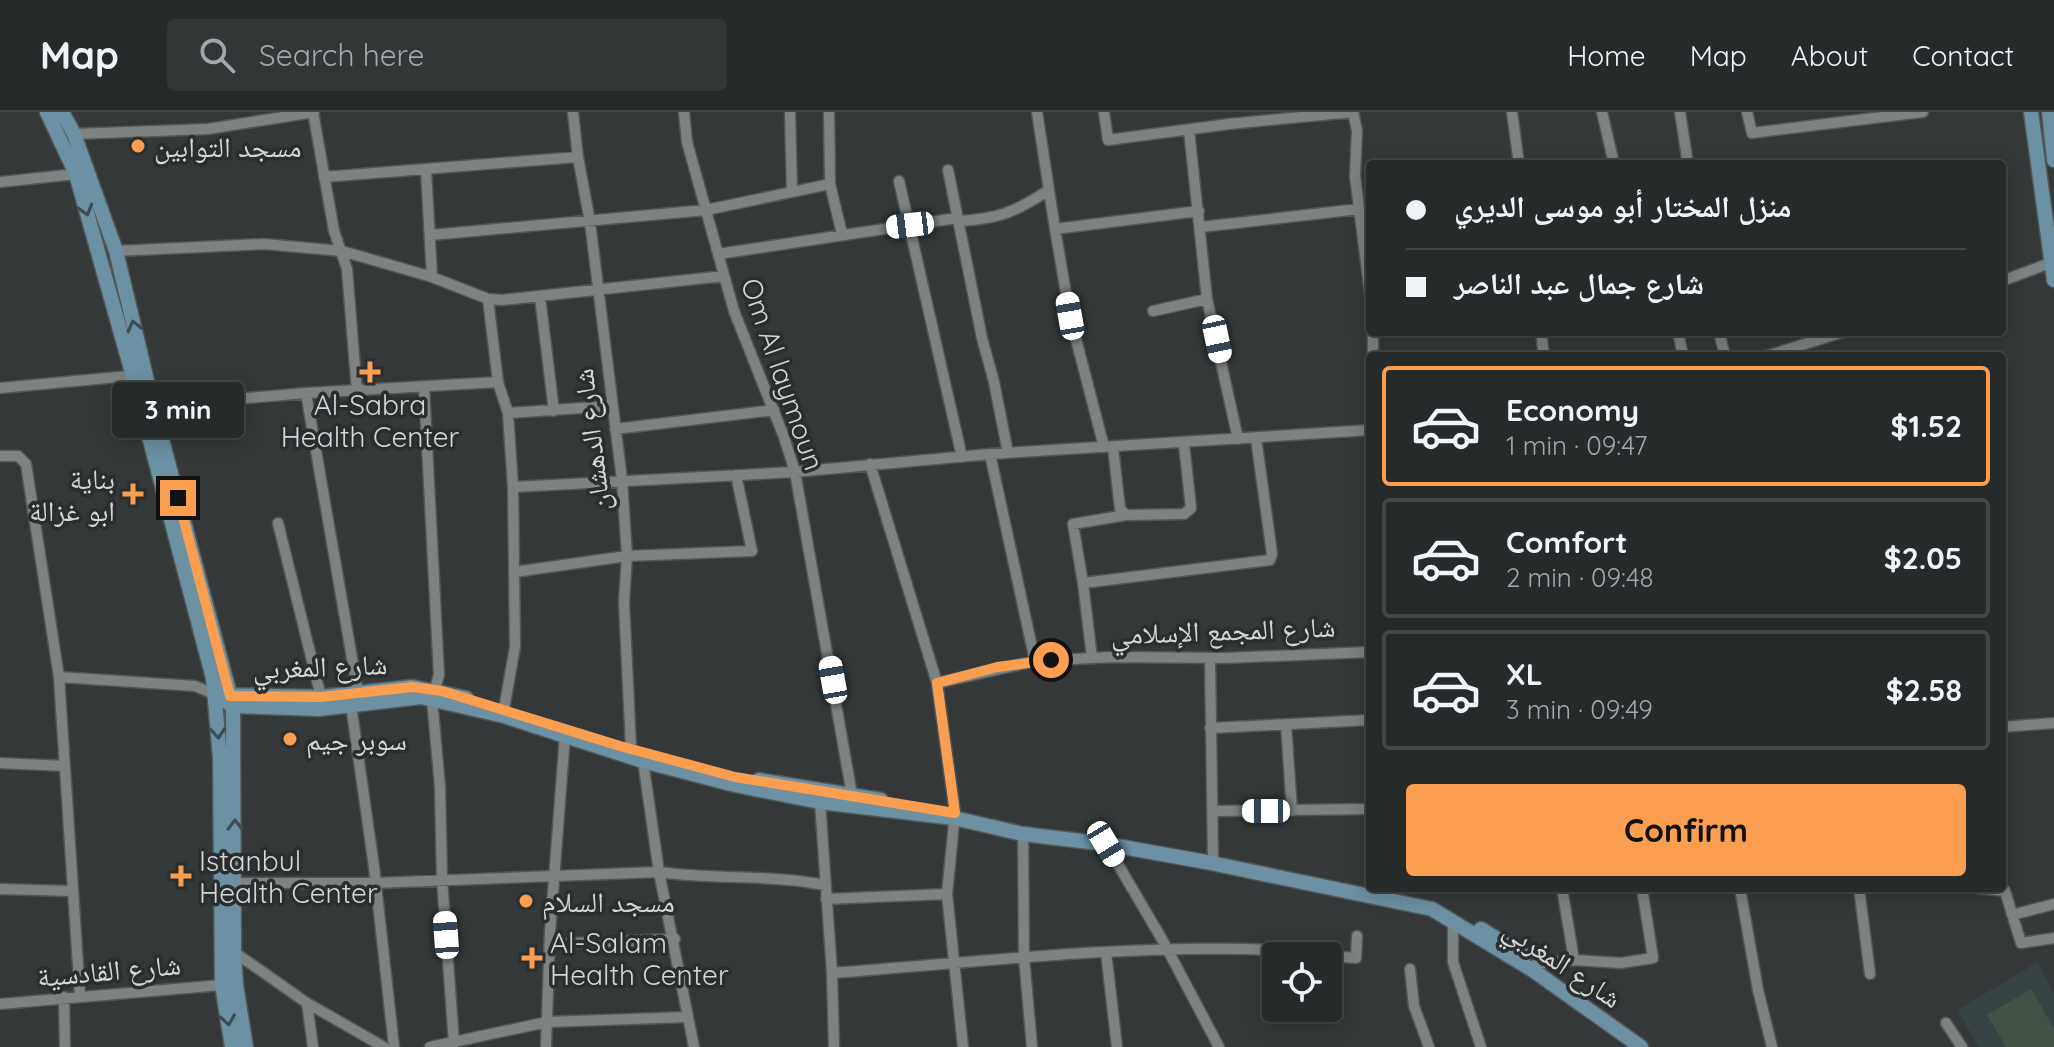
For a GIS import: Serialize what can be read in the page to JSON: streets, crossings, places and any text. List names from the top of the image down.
{
  "streets": {
    "main road": ["شارع المغربي"],
    "street": [
      "Om Al laymoun",
      "شارع الدهشان",
      "شارع المجمع الإسلامي",
      "شارع القادسية"
    ]
  },
  "crossings": [
    ["Om Al laymoun", "شارع المغربي"],
    ["شارع الدهشان", "شارع المغربي"]
  ],
  "places": {
    "other": ["مسجد التوابين", "سوبر جيم", "مسجد السلام"],
    "health": [
      "Al-Sabra Health Center",
      "بناية ابو غزالة",
      "Istanbul Health Center",
      "Al-Salam Health Center"
    ]
  },
  "page": {
    "header": "Map",
    "search": "Search here",
    "nav": [
      "Home",
      "Map",
      "About",
      "Contact"
    ],
    "banner": ["منزل المختار أبو موسى الديري", "شارع جمال عبد الناصر"],
    "list": [
      {
        "name": "Economy",
        "note": "1 min · 09:47",
        "value": "$1.52"
      },
      {
        "name": "Comfort",
        "note": "2 min · 09:48",
        "value": "$2.05"
      },
      {
        "name": "XL",
        "note": "3 min · 09:49",
        "value": "$2.58"
      }
    ],
    "bubble": "3 min",
    "buttons": "Confirm"
  }
}
